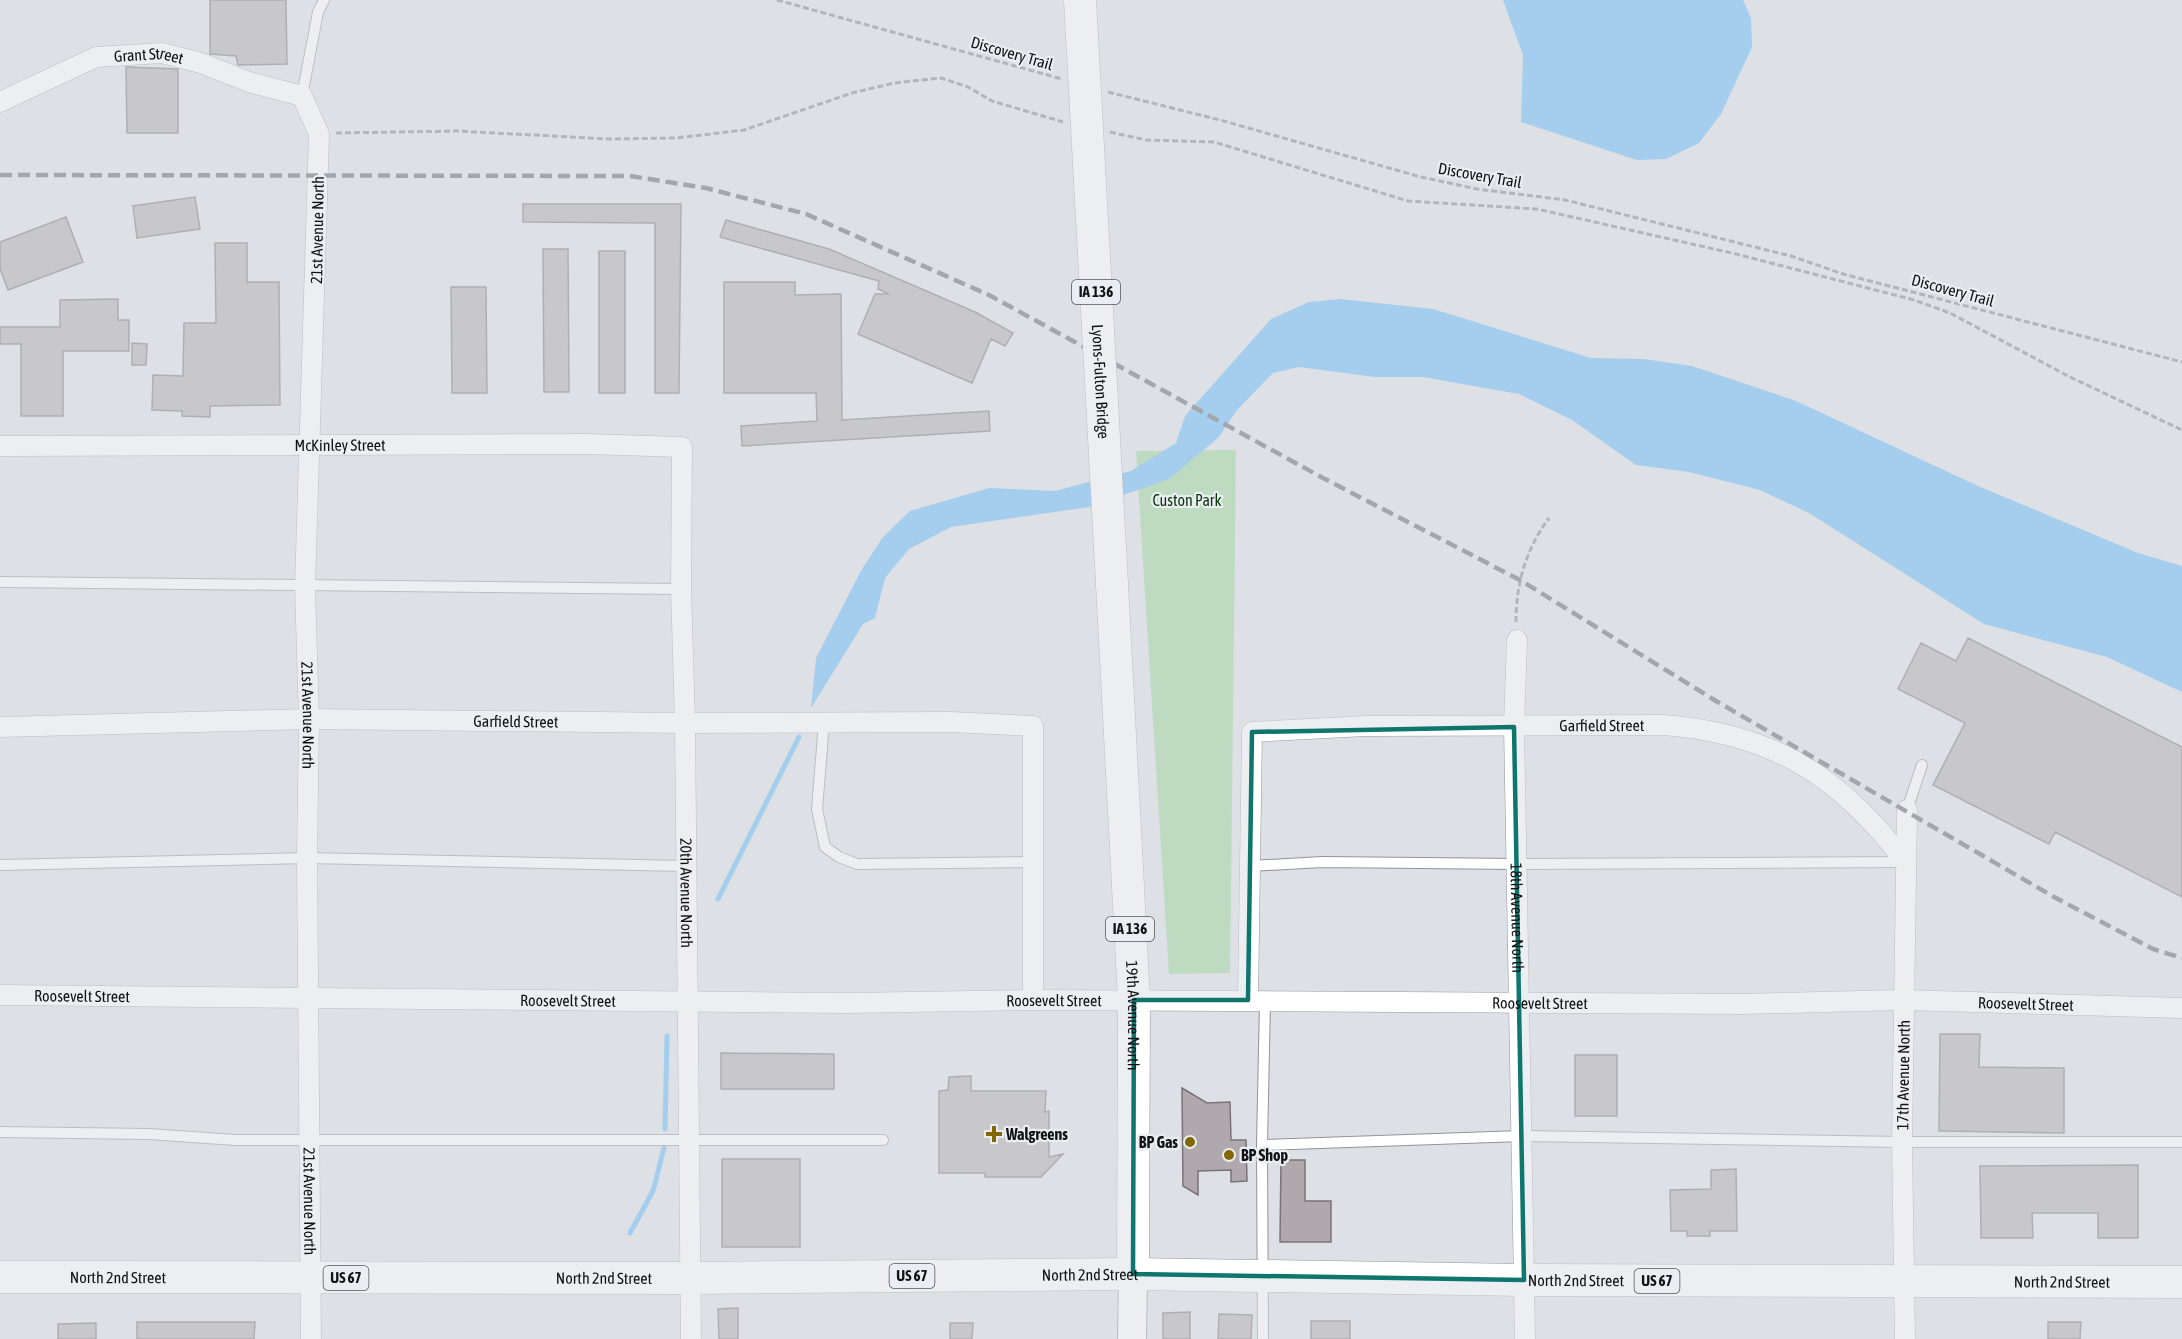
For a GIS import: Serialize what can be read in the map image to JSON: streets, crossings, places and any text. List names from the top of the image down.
{
  "streets": {
    "main road": [
      "IA 136",
      "Lyons-Fulton Bridge",
      "19th Avenue North",
      "North 2nd Street",
      "US 67"
    ],
    "street": [
      "Grant Street",
      "21st Avenue North",
      "McKinley Street",
      "Garfield Street",
      "20th Avenue North",
      "18th Avenue North",
      "Roosevelt Street",
      "17th Avenue North"
    ],
    "path": ["Discovery Trail"]
  },
  "crossings": [
    ["Grant Street", "21st Avenue North"],
    ["21st Avenue North", "McKinley Street"],
    ["21st Avenue North", "Garfield Street"],
    ["21st Avenue North", "Roosevelt Street"],
    ["21st Avenue North", "North 2nd Street"],
    ["Lyons-Fulton Bridge", "19th Avenue North"],
    ["McKinley Street", "20th Avenue North"],
    ["Garfield Street", "20th Avenue North"],
    ["Garfield Street", "18th Avenue North"],
    ["Garfield Street", "17th Avenue North"],
    ["20th Avenue North", "Roosevelt Street"],
    ["20th Avenue North", "North 2nd Street"],
    ["18th Avenue North", "Roosevelt Street"],
    ["18th Avenue North", "North 2nd Street"],
    ["Roosevelt Street", "19th Avenue North"],
    ["Roosevelt Street", "17th Avenue North"],
    ["19th Avenue North", "North 2nd Street"],
    ["17th Avenue North", "North 2nd Street"]
  ],
  "parks": ["Custon Park"],
  "places": {
    "health": ["Walgreens"],
    "other": ["BP Gas", "BP Shop"]
  }
}
